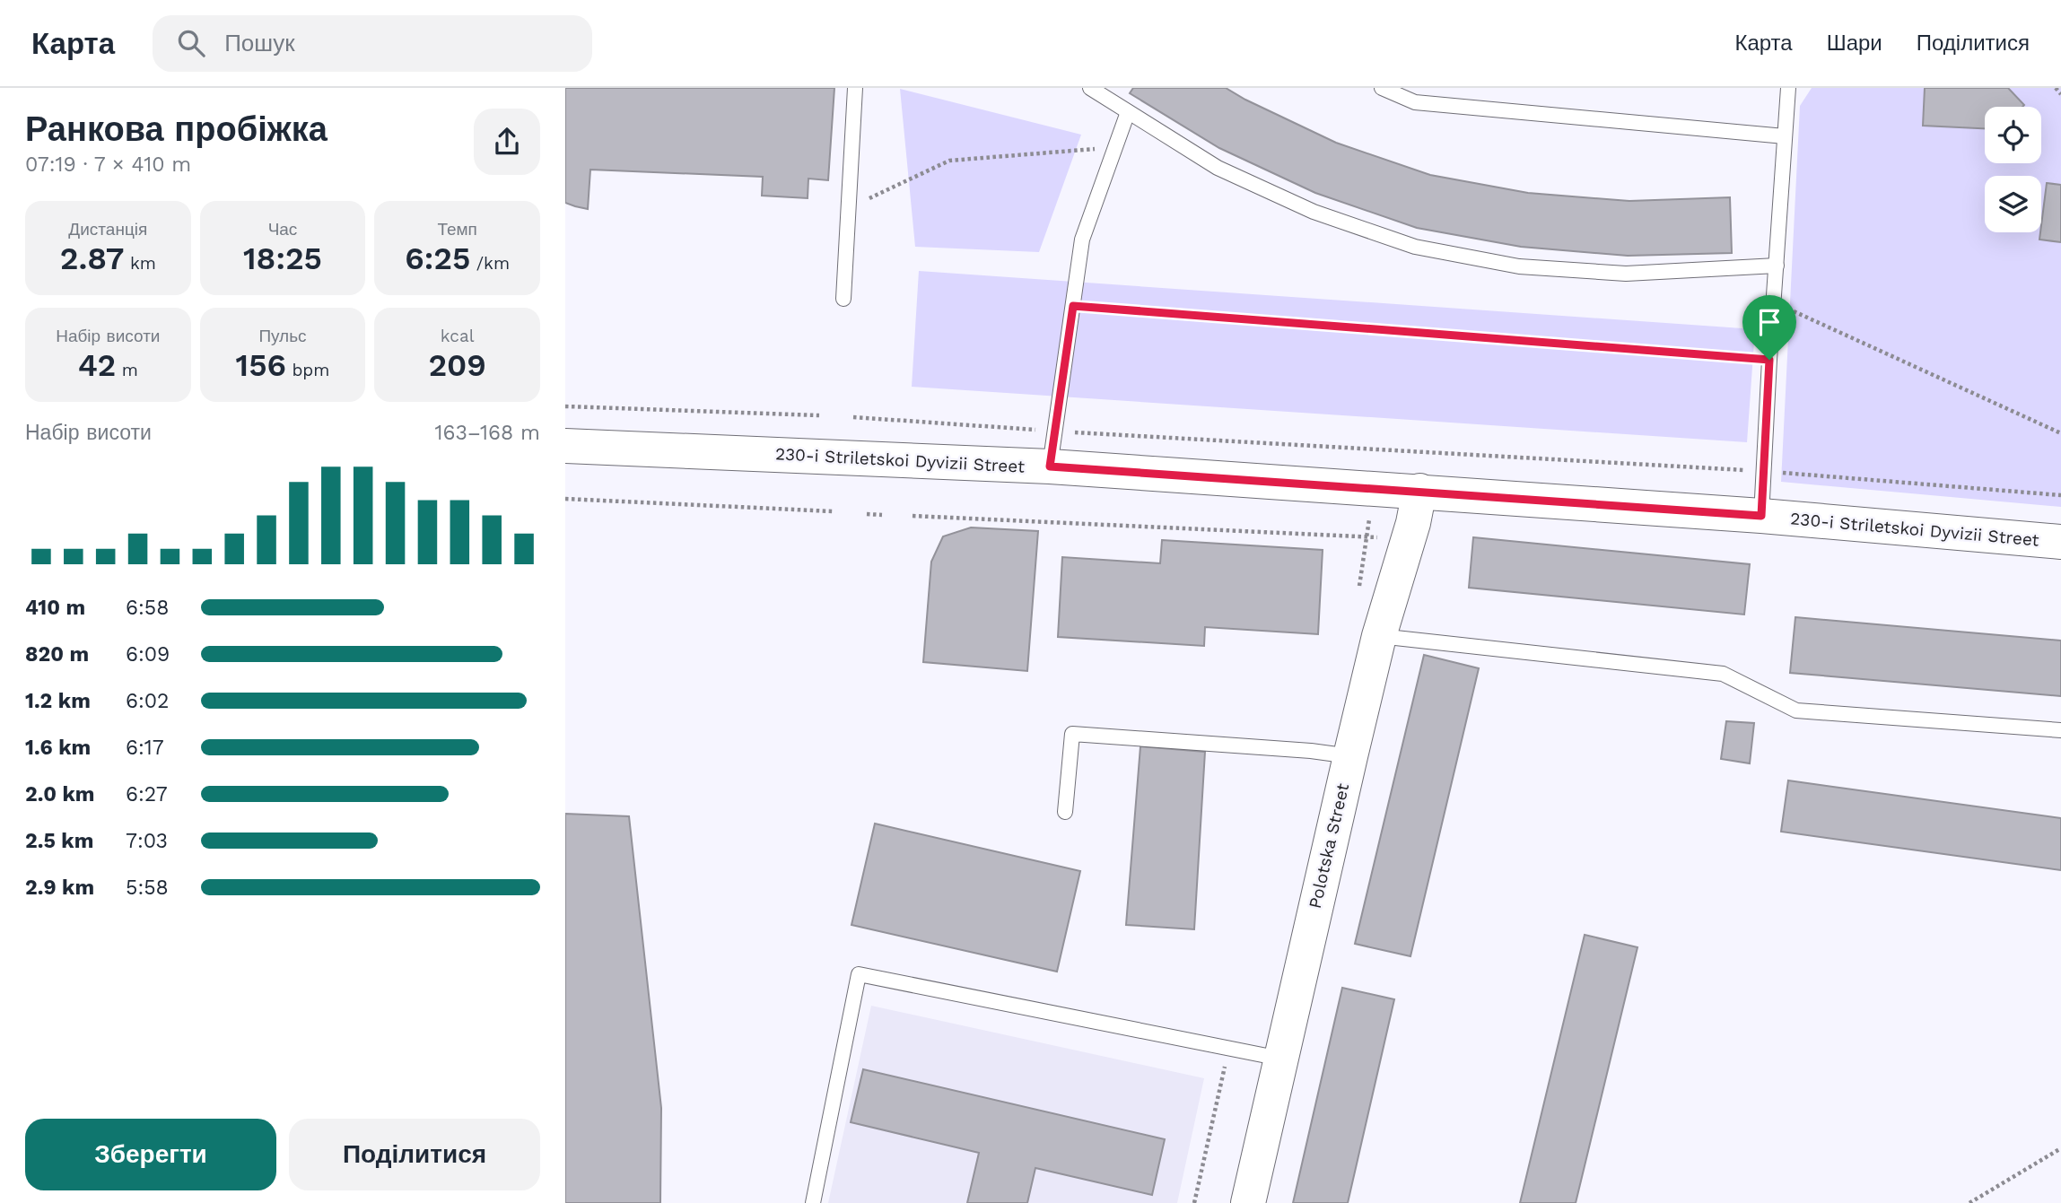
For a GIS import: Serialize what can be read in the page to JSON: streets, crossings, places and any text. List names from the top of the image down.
{
  "streets": {
    "street": ["230-i Striletskoi Dyvizii Street", "Polotska Street"]
  },
  "crossings": [
    ["230-i Striletskoi Dyvizii Street", "Polotska Street"]
  ],
  "page": {
    "header": "Карта",
    "search": "Пошук",
    "nav": ["Карта", "Шари", "Поділитися"],
    "heading": ["Ранкова пробіжка", "07:19 · 7 × 410 m"],
    "stats": [
      ["Дистанція", "2.87 km"],
      ["Час", "18:25"],
      ["Темп", "6:25 /km"],
      ["Набір висоти", "42 m"],
      ["Пульс", "156 bpm"],
      ["kcal", "209"]
    ],
    "chart": ["Набір висоти", "163–168 m"],
    "list": [
      {
        "name": "410 m",
        "note": "6:58"
      },
      {
        "name": "820 m",
        "note": "6:09"
      },
      {
        "name": "1.2 km",
        "note": "6:02"
      },
      {
        "name": "1.6 km",
        "note": "6:17"
      },
      {
        "name": "2.0 km",
        "note": "6:27"
      },
      {
        "name": "2.5 km",
        "note": "7:03"
      },
      {
        "name": "2.9 km",
        "note": "5:58"
      }
    ],
    "buttons": ["Зберегти", "Поділитися"]
  }
}
